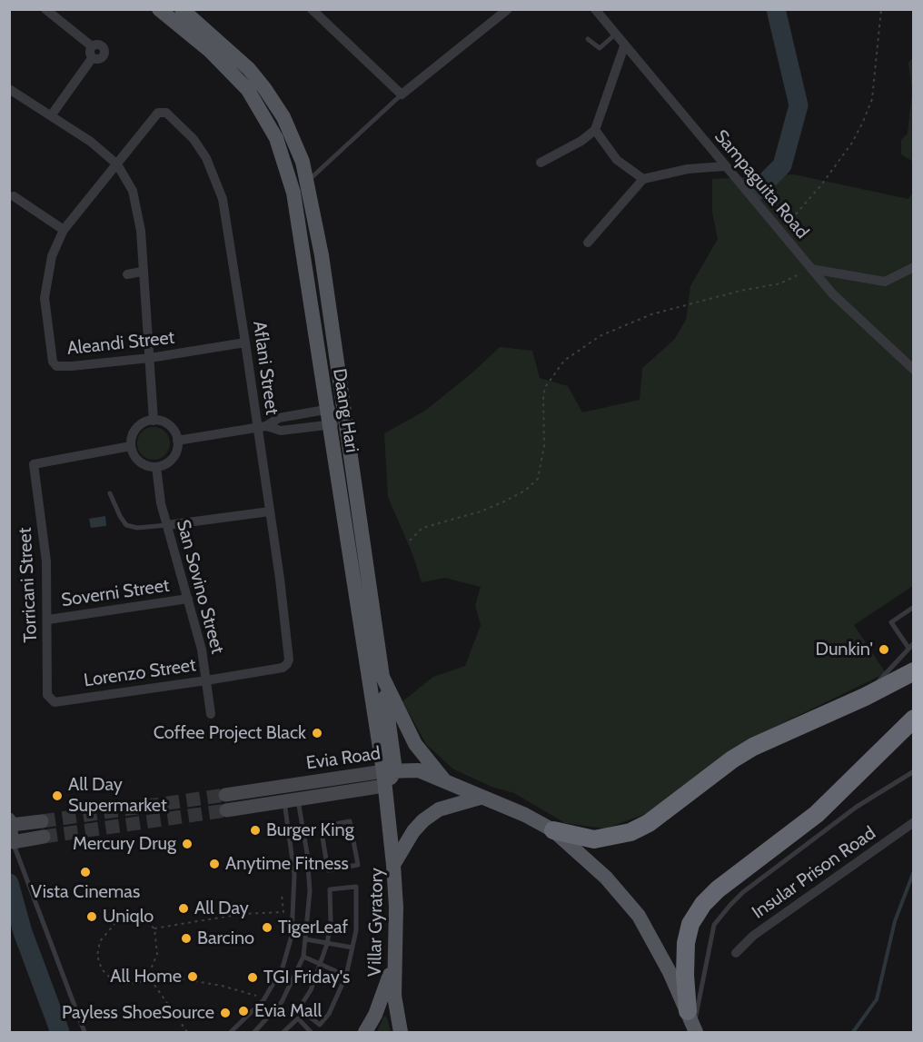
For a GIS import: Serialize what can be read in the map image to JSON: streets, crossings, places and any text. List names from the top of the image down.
{
  "streets": {
    "main road": ["Daang Hari", "Evia Road", "Villar Gyratory"],
    "street": [
      "Sampaguita Road",
      "Aleandi Street",
      "Aflani Street",
      "Torricani Street",
      "San Sovino Street",
      "Soverni Street",
      "Lorenzo Street",
      "Insular Prison Road"
    ]
  },
  "crossings": [
    ["Aleandi Street", "Aflani Street"],
    ["Aflani Street", "Lorenzo Street"],
    ["Daang Hari", "Evia Road"],
    ["Daang Hari", "Villar Gyratory"],
    ["Torricani Street", "San Sovino Street"],
    ["Torricani Street", "Soverni Street"],
    ["Torricani Street", "Lorenzo Street"],
    ["San Sovino Street", "Soverni Street"],
    ["San Sovino Street", "Lorenzo Street"]
  ],
  "places": [
    "Dunkin'",
    "Coffee Project Black",
    "All Day Supermarket",
    "Burger King",
    "Mercury Drug",
    "Anytime Fitness",
    "Vista Cinemas",
    "All Day",
    "Uniqlo",
    "TigerLeaf",
    "Barcino",
    "All Home",
    "TGI Friday's",
    "Evia Mall",
    "Payless ShoeSource"
  ]
}
